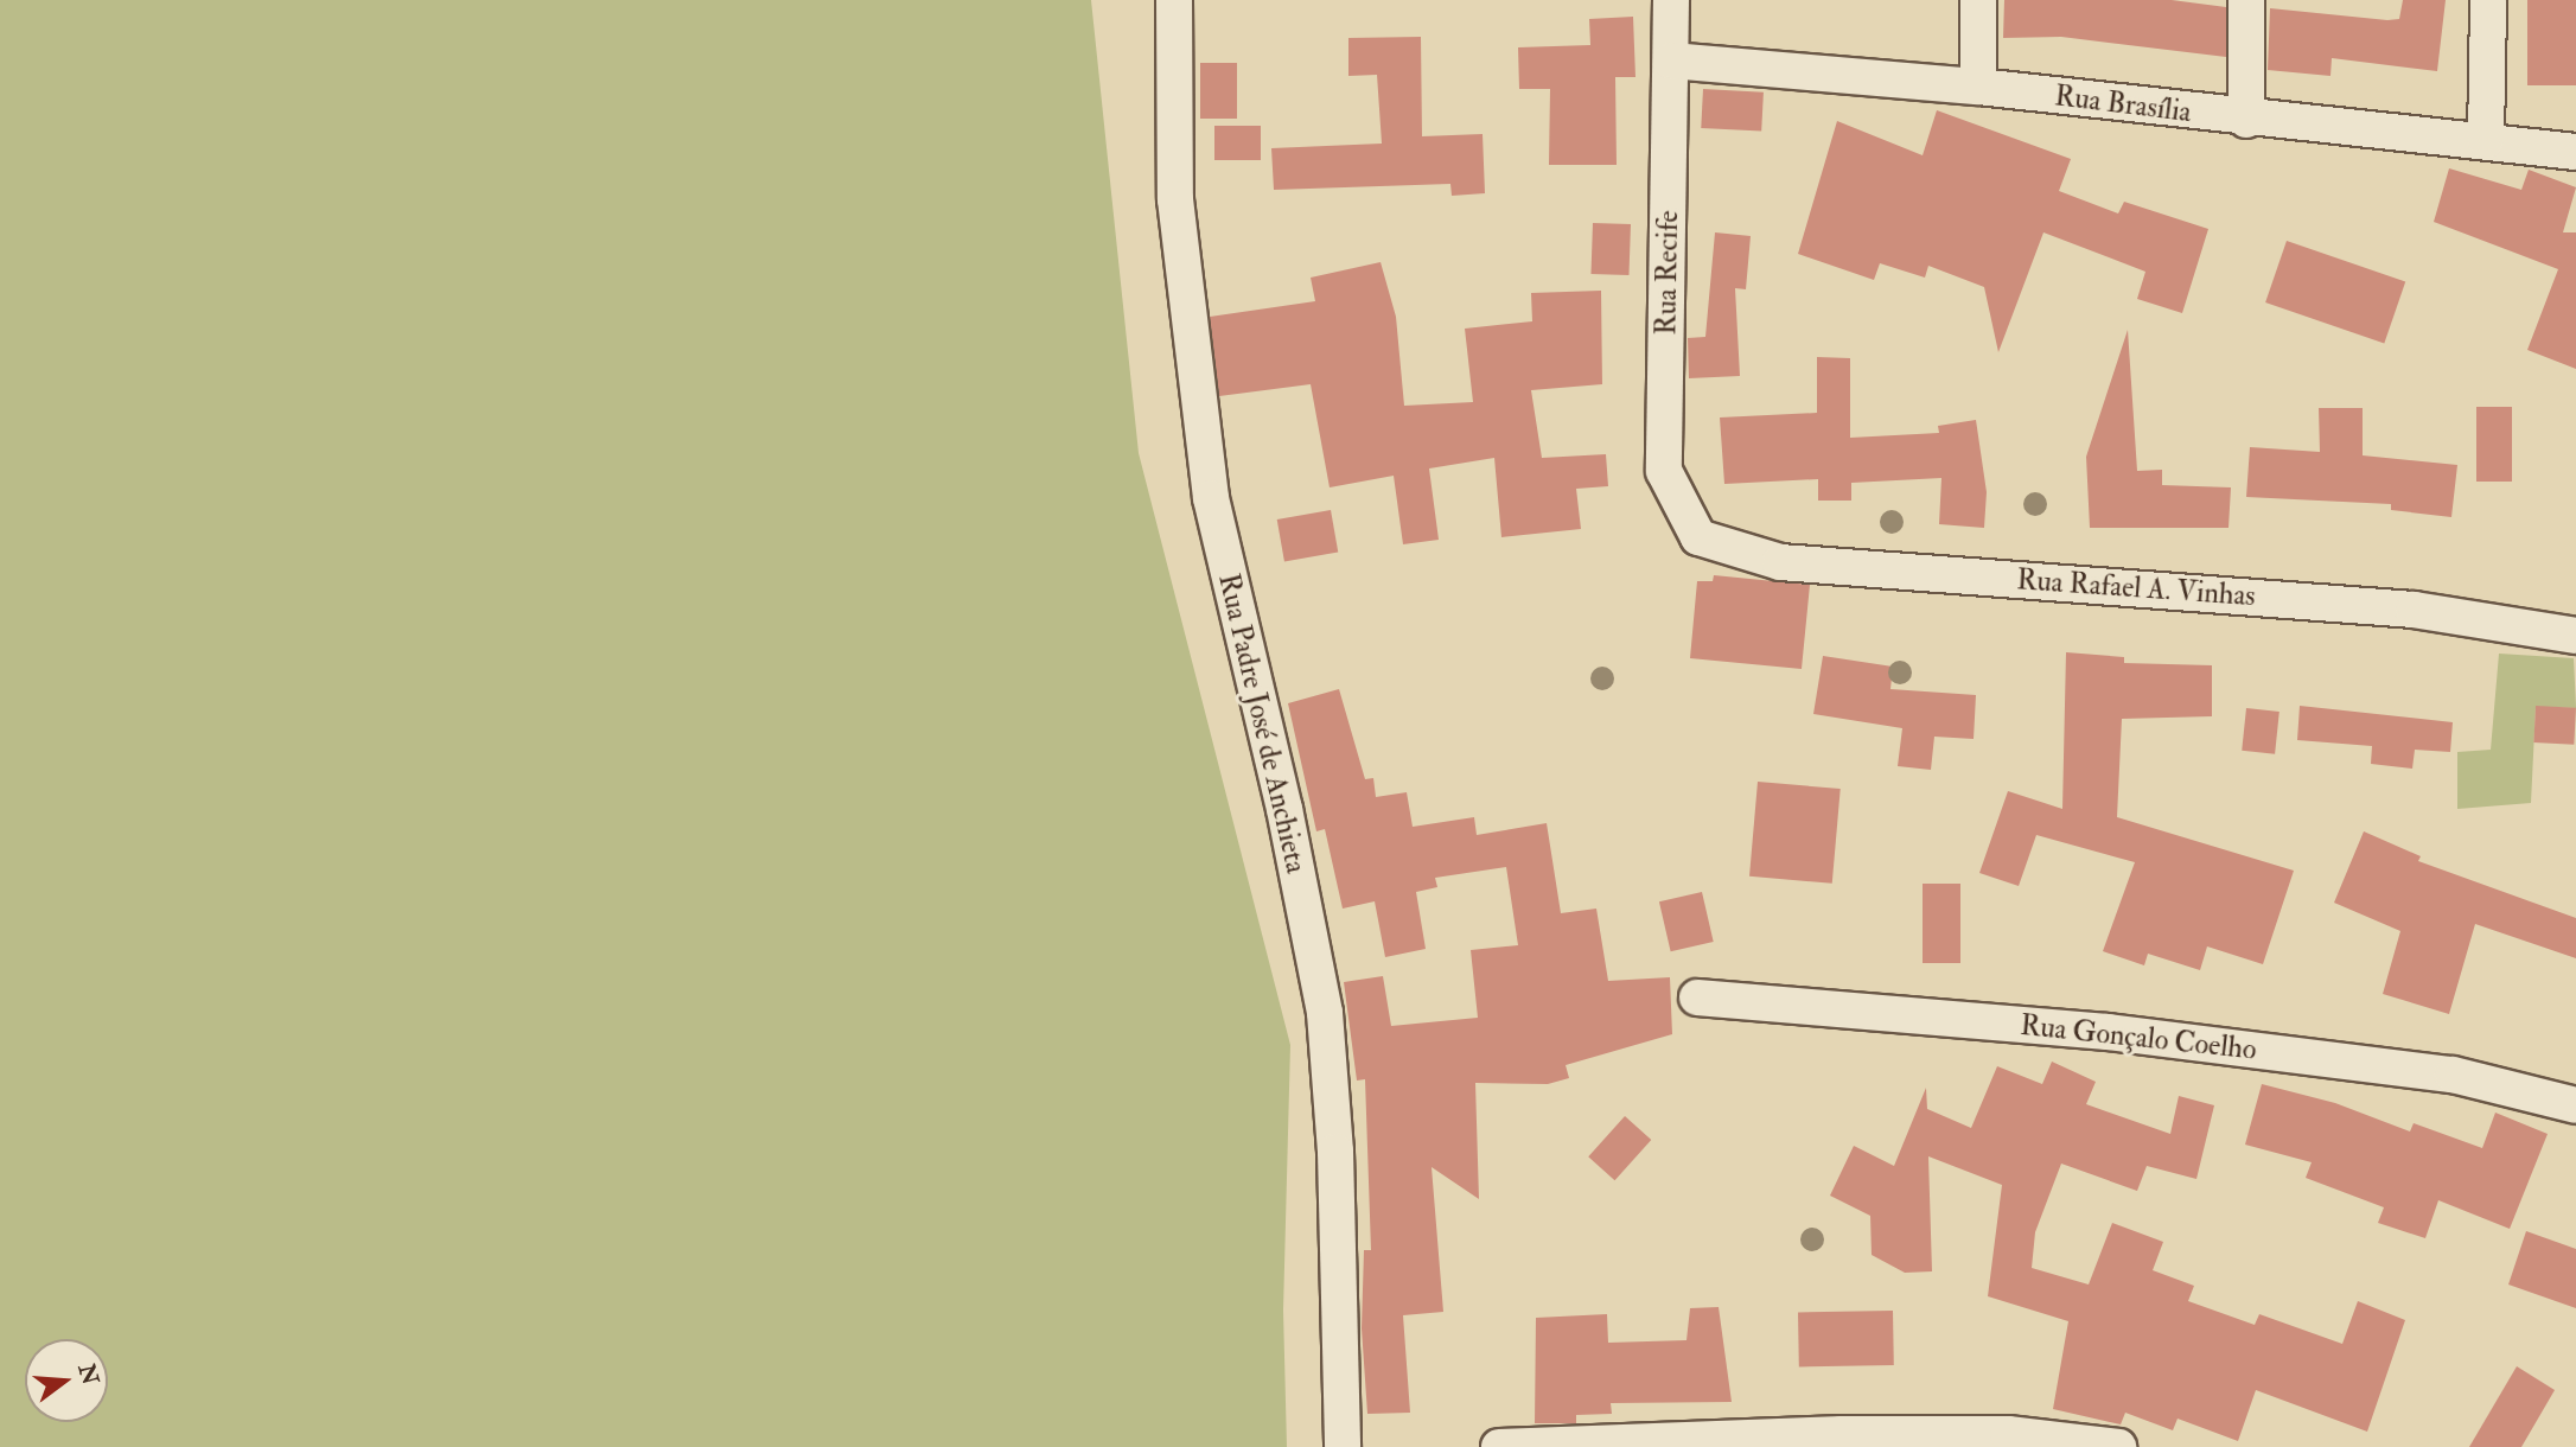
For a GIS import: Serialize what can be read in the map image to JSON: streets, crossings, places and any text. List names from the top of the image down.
{
  "streets": {
    "street": [
      "Rua Brasília",
      "Rua Recife",
      "Rua Rafael A. Vinhas",
      "Rua Padre José de Anchieta",
      "Rua Gonçalo Coelho"
    ]
  },
  "crossings": [
    ["Rua Brasília", "Rua Recife"],
    ["Rua Recife", "Rua Rafael A. Vinhas"]
  ],
  "north": "right"
}
